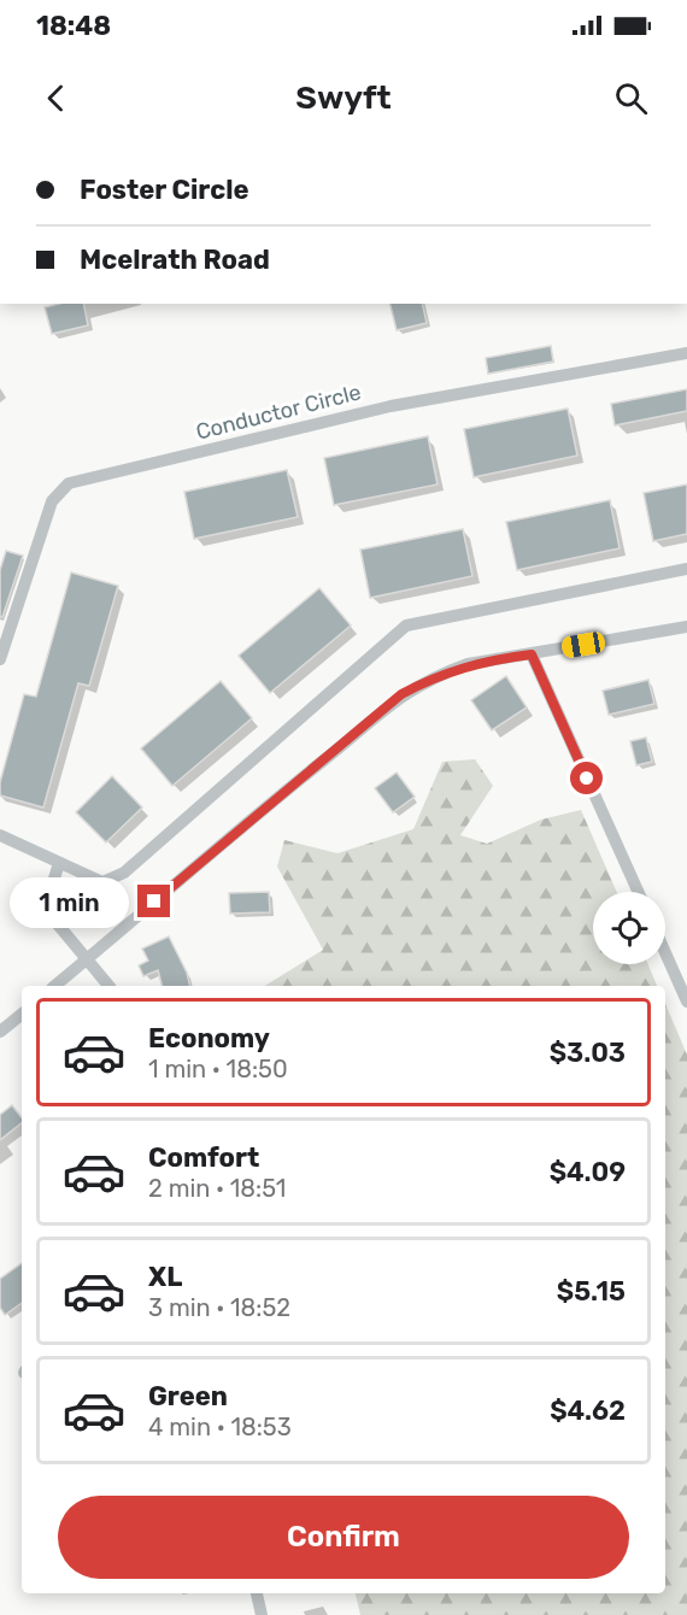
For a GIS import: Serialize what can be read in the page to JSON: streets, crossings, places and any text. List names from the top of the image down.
{
  "streets": {
    "street": ["Conductor Circle"]
  },
  "page": {
    "status": "18:48",
    "header": "Swyft",
    "banner": ["Foster Circle", "Mcelrath Road"],
    "bubble": "1 min",
    "list": [
      {
        "name": "Economy",
        "note": "1 min · 18:50",
        "value": "$3.03"
      },
      {
        "name": "Comfort",
        "note": "2 min · 18:51",
        "value": "$4.09"
      },
      {
        "name": "XL",
        "note": "3 min · 18:52",
        "value": "$5.15"
      },
      {
        "name": "Green",
        "note": "4 min · 18:53",
        "value": "$4.62"
      }
    ],
    "buttons": "Confirm"
  }
}
